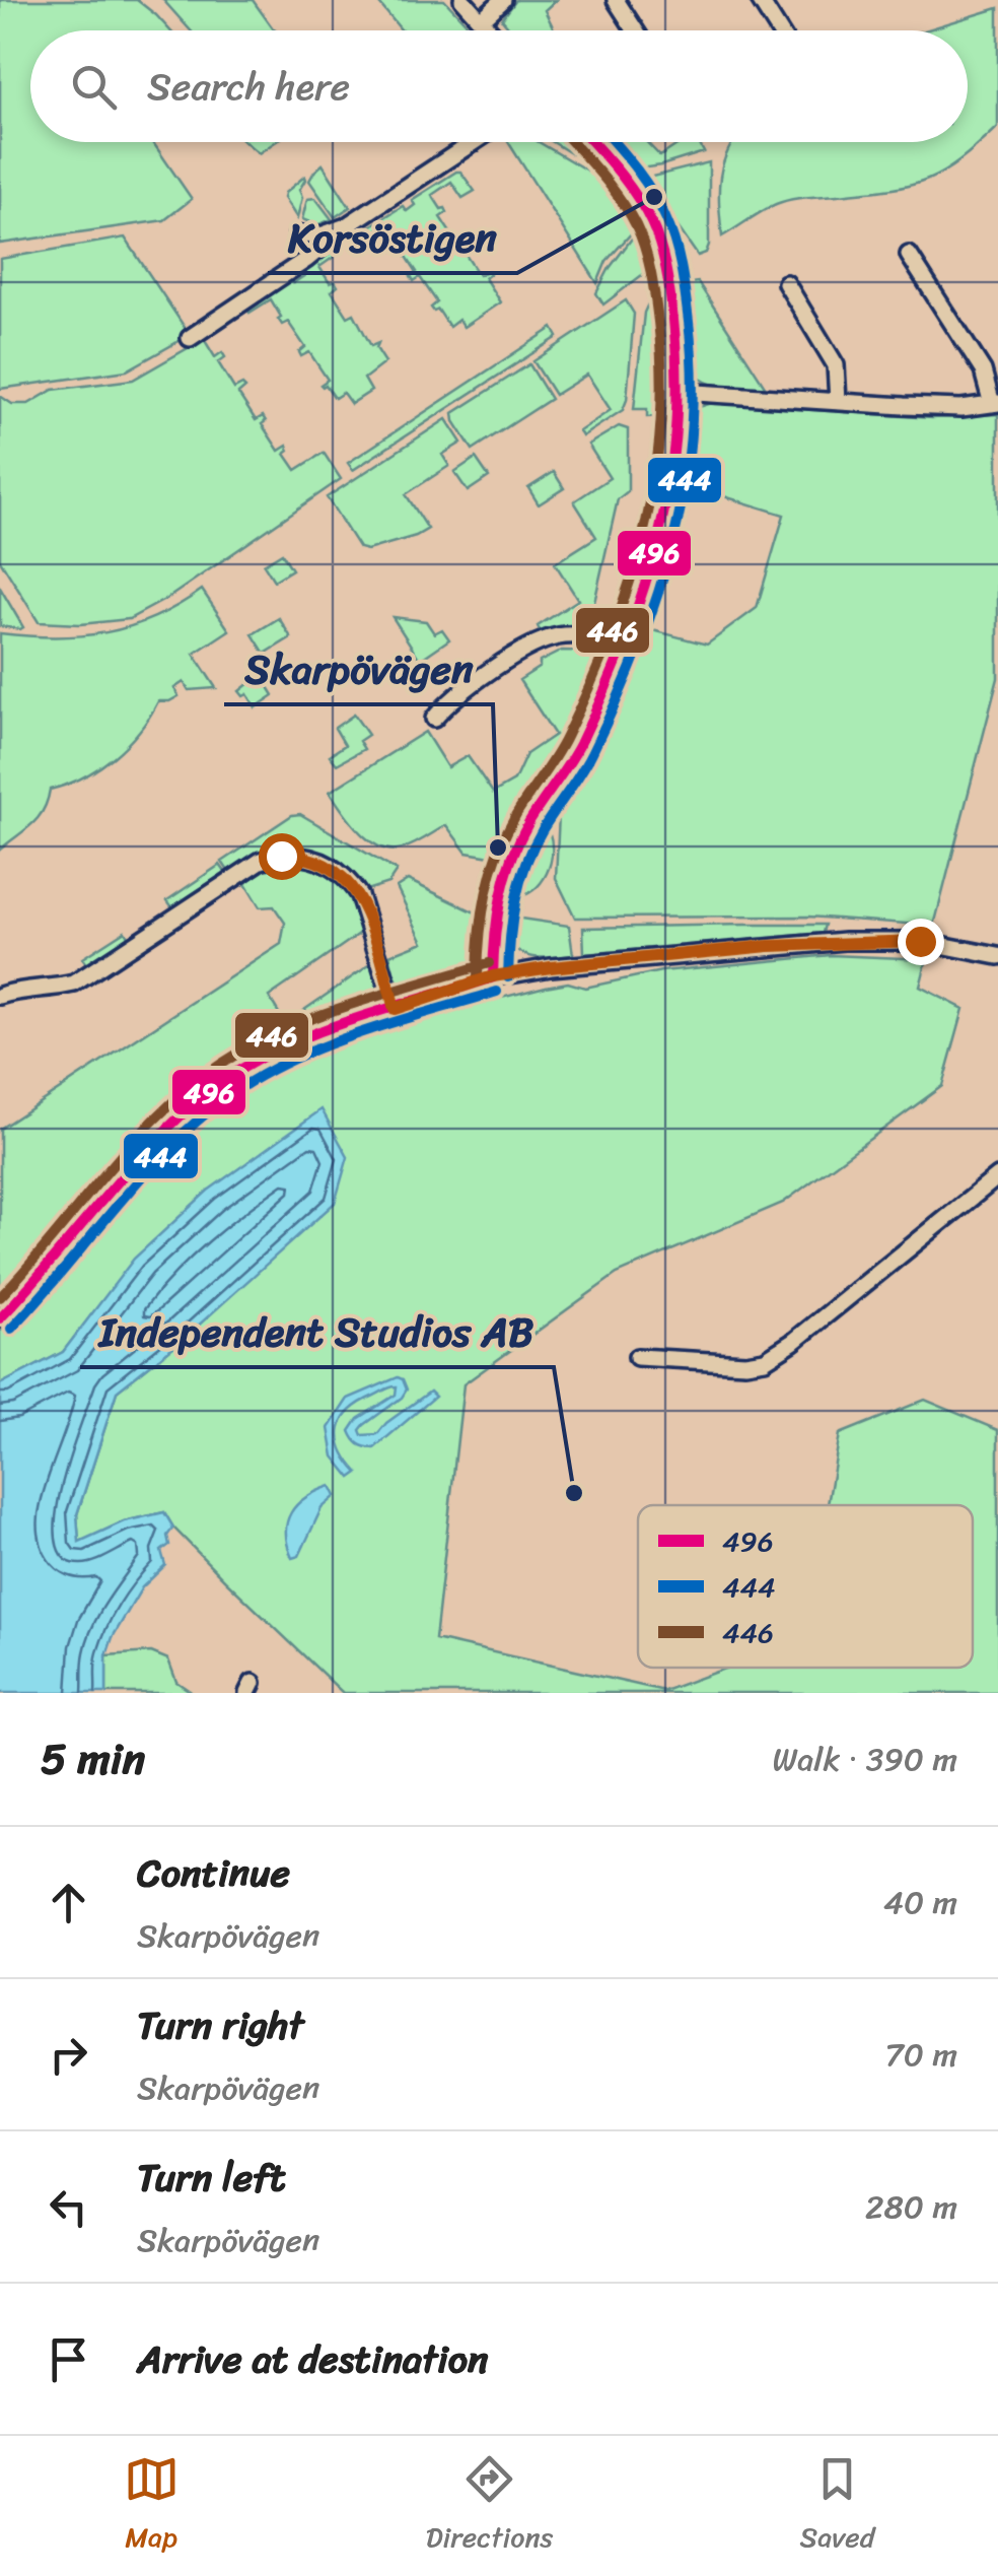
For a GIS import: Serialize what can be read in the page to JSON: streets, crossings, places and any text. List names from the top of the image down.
{
  "places": ["Korsöstigen", "Skarpövägen", "Independent Studios AB"],
  "lines": ["transit line 496", "transit line 444", "transit line 446"],
  "legend": ["496", "444", "446"],
  "page": {
    "search": "Search here",
    "heading": ["5 min", "Walk · 390 m"],
    "list": [
      ["Continue", "Skarpövägen", "40 m"],
      ["Turn right", "Skarpövägen", "70 m"],
      ["Turn left", "Skarpövägen", "280 m"],
      "Arrive at destination"
    ],
    "nav": ["Map", "Directions", "Saved"]
  }
}
